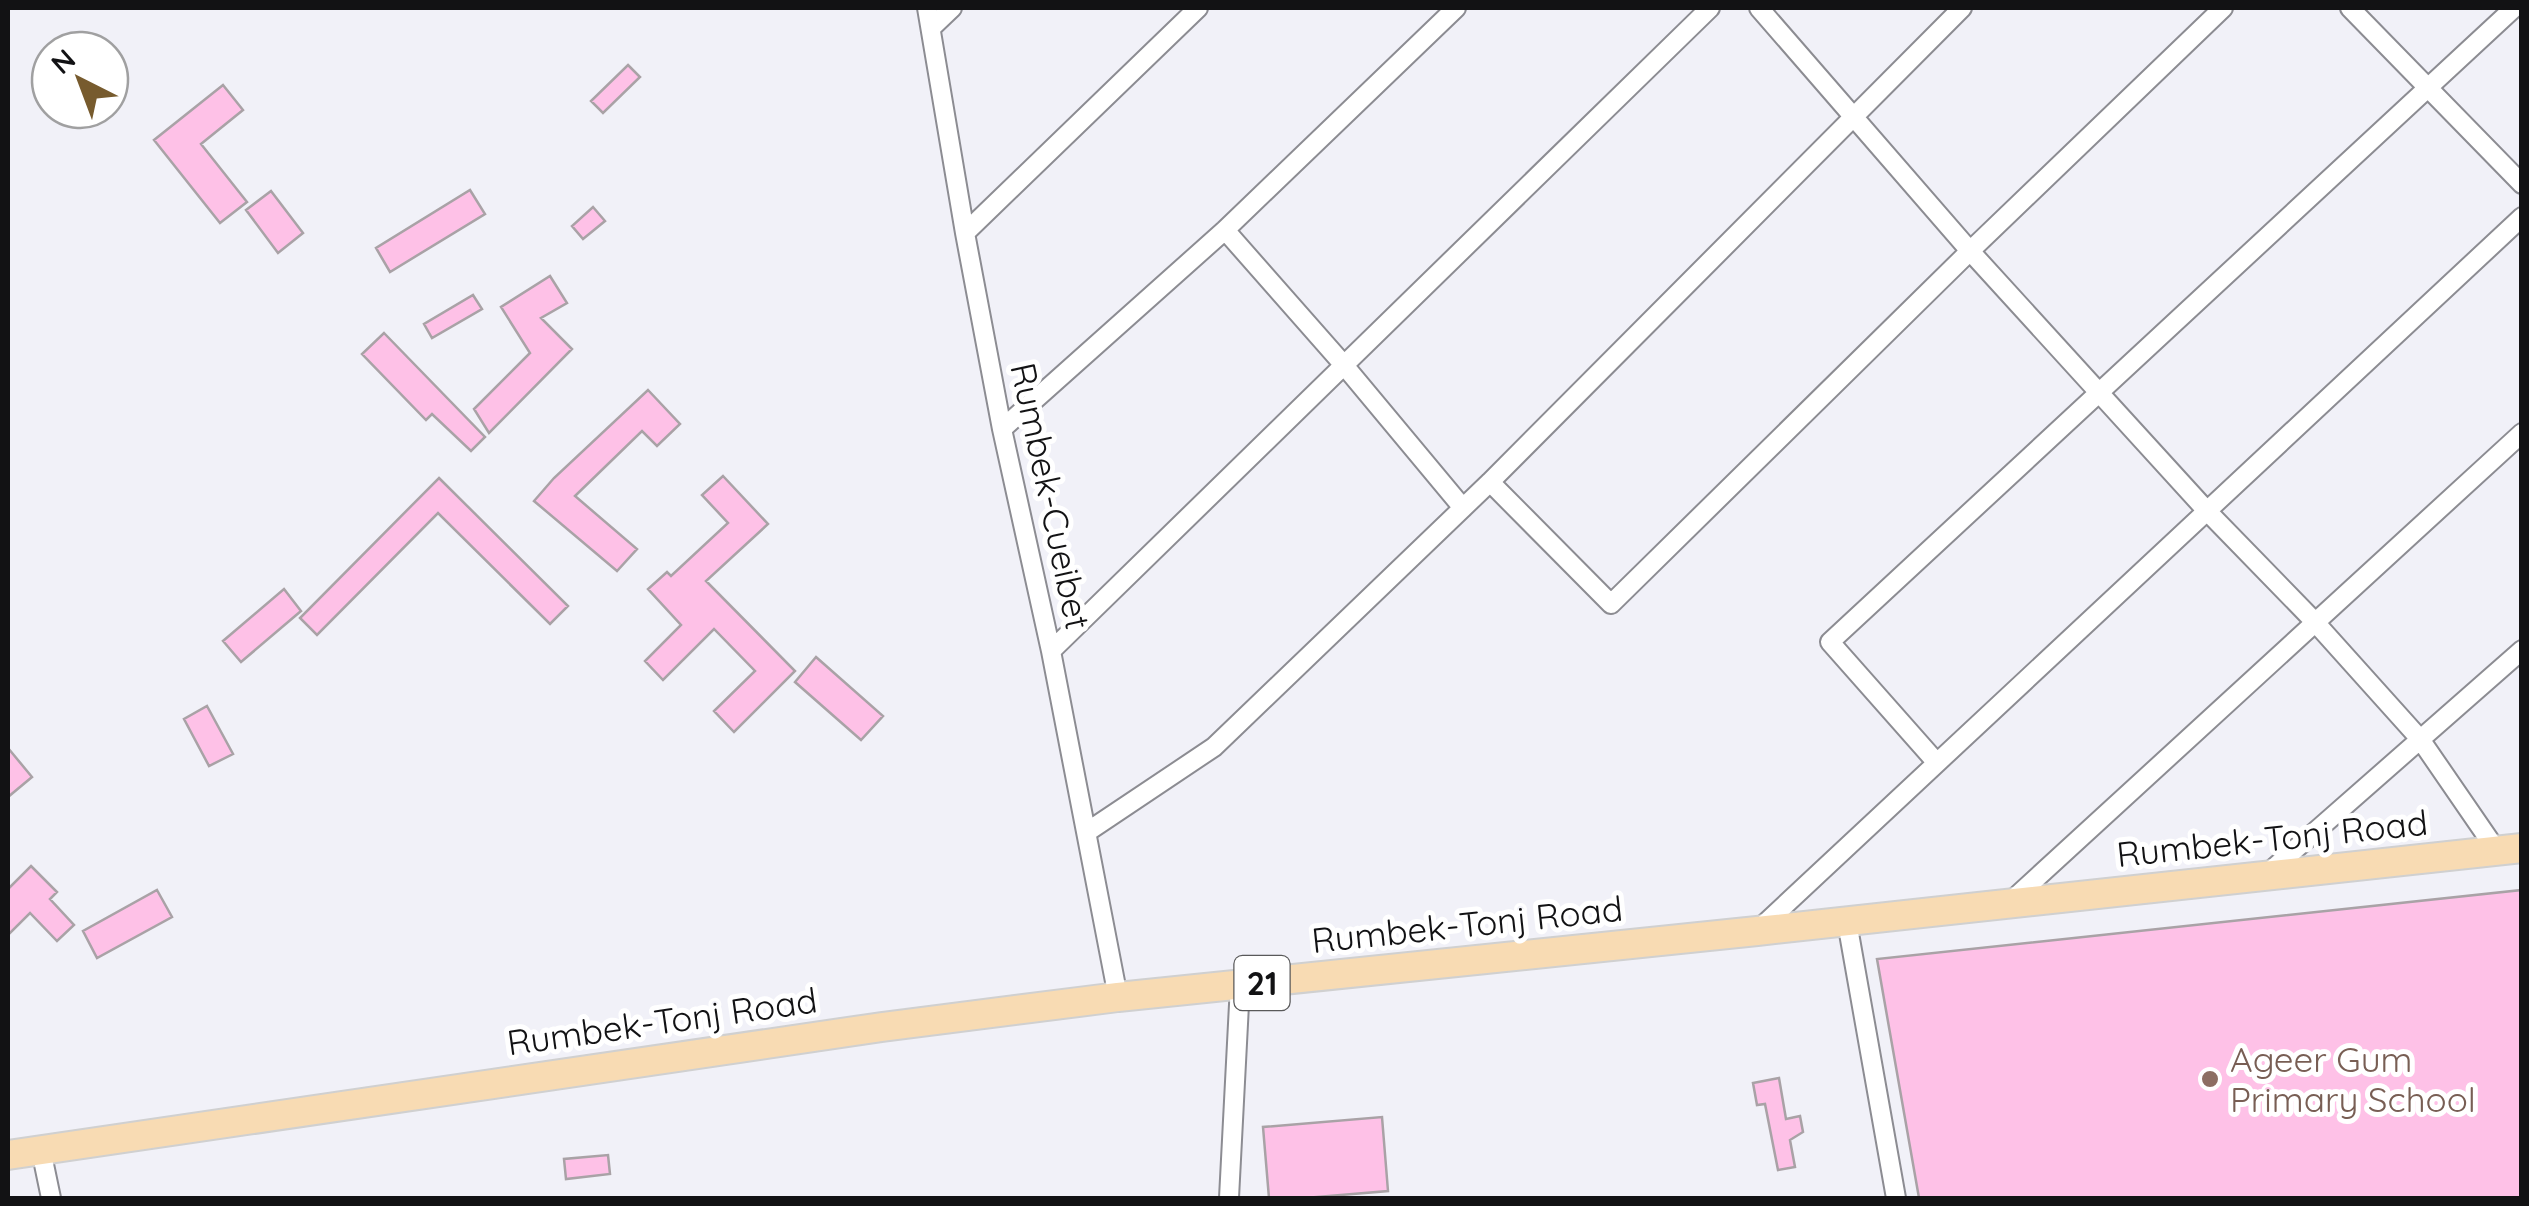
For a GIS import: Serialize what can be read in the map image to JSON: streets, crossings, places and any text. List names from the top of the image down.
{
  "streets": {
    "main road": ["Rumbek-Tonj Road", "21"],
    "street": ["Rumbek-Cueibet"]
  },
  "crossings": [
    ["Rumbek-Cueibet", "Rumbek-Tonj Road"]
  ],
  "places": ["Ageer Gum Primary School"],
  "north": "top left"
}
